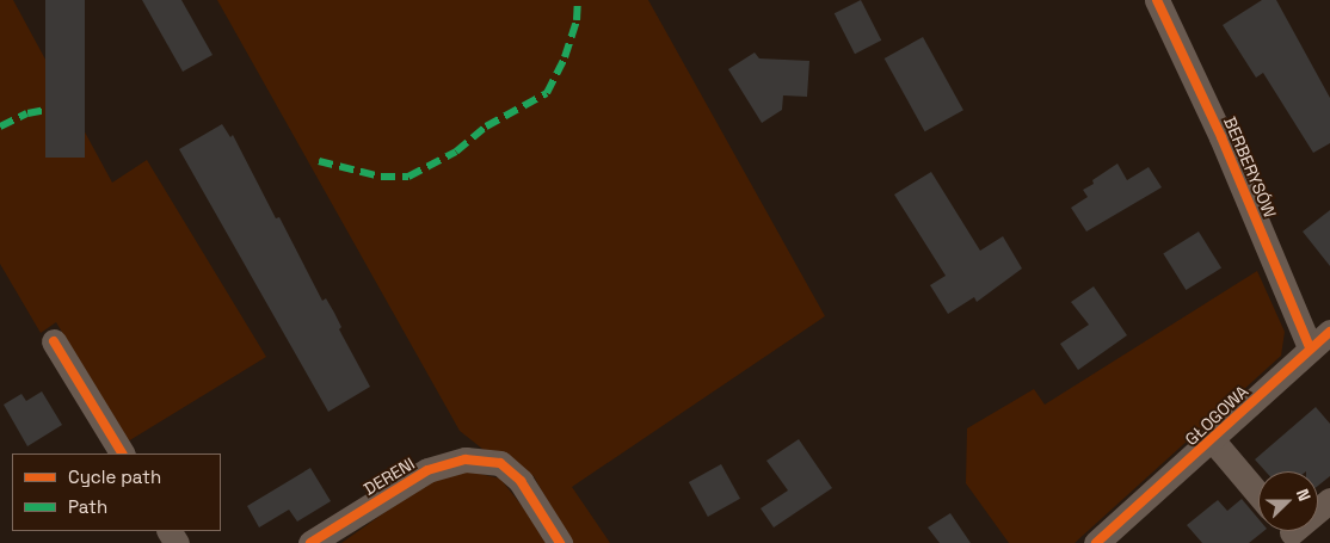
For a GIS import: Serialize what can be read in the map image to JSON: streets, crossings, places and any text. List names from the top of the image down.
{
  "streets": {
    "street": ["BERBERYSÓW", "GŁOGOWA", "DERENI"]
  },
  "crossings": [
    ["BERBERYSÓW", "GŁOGOWA"]
  ],
  "legend": ["Cycle path", "Path"],
  "north": "right"
}
